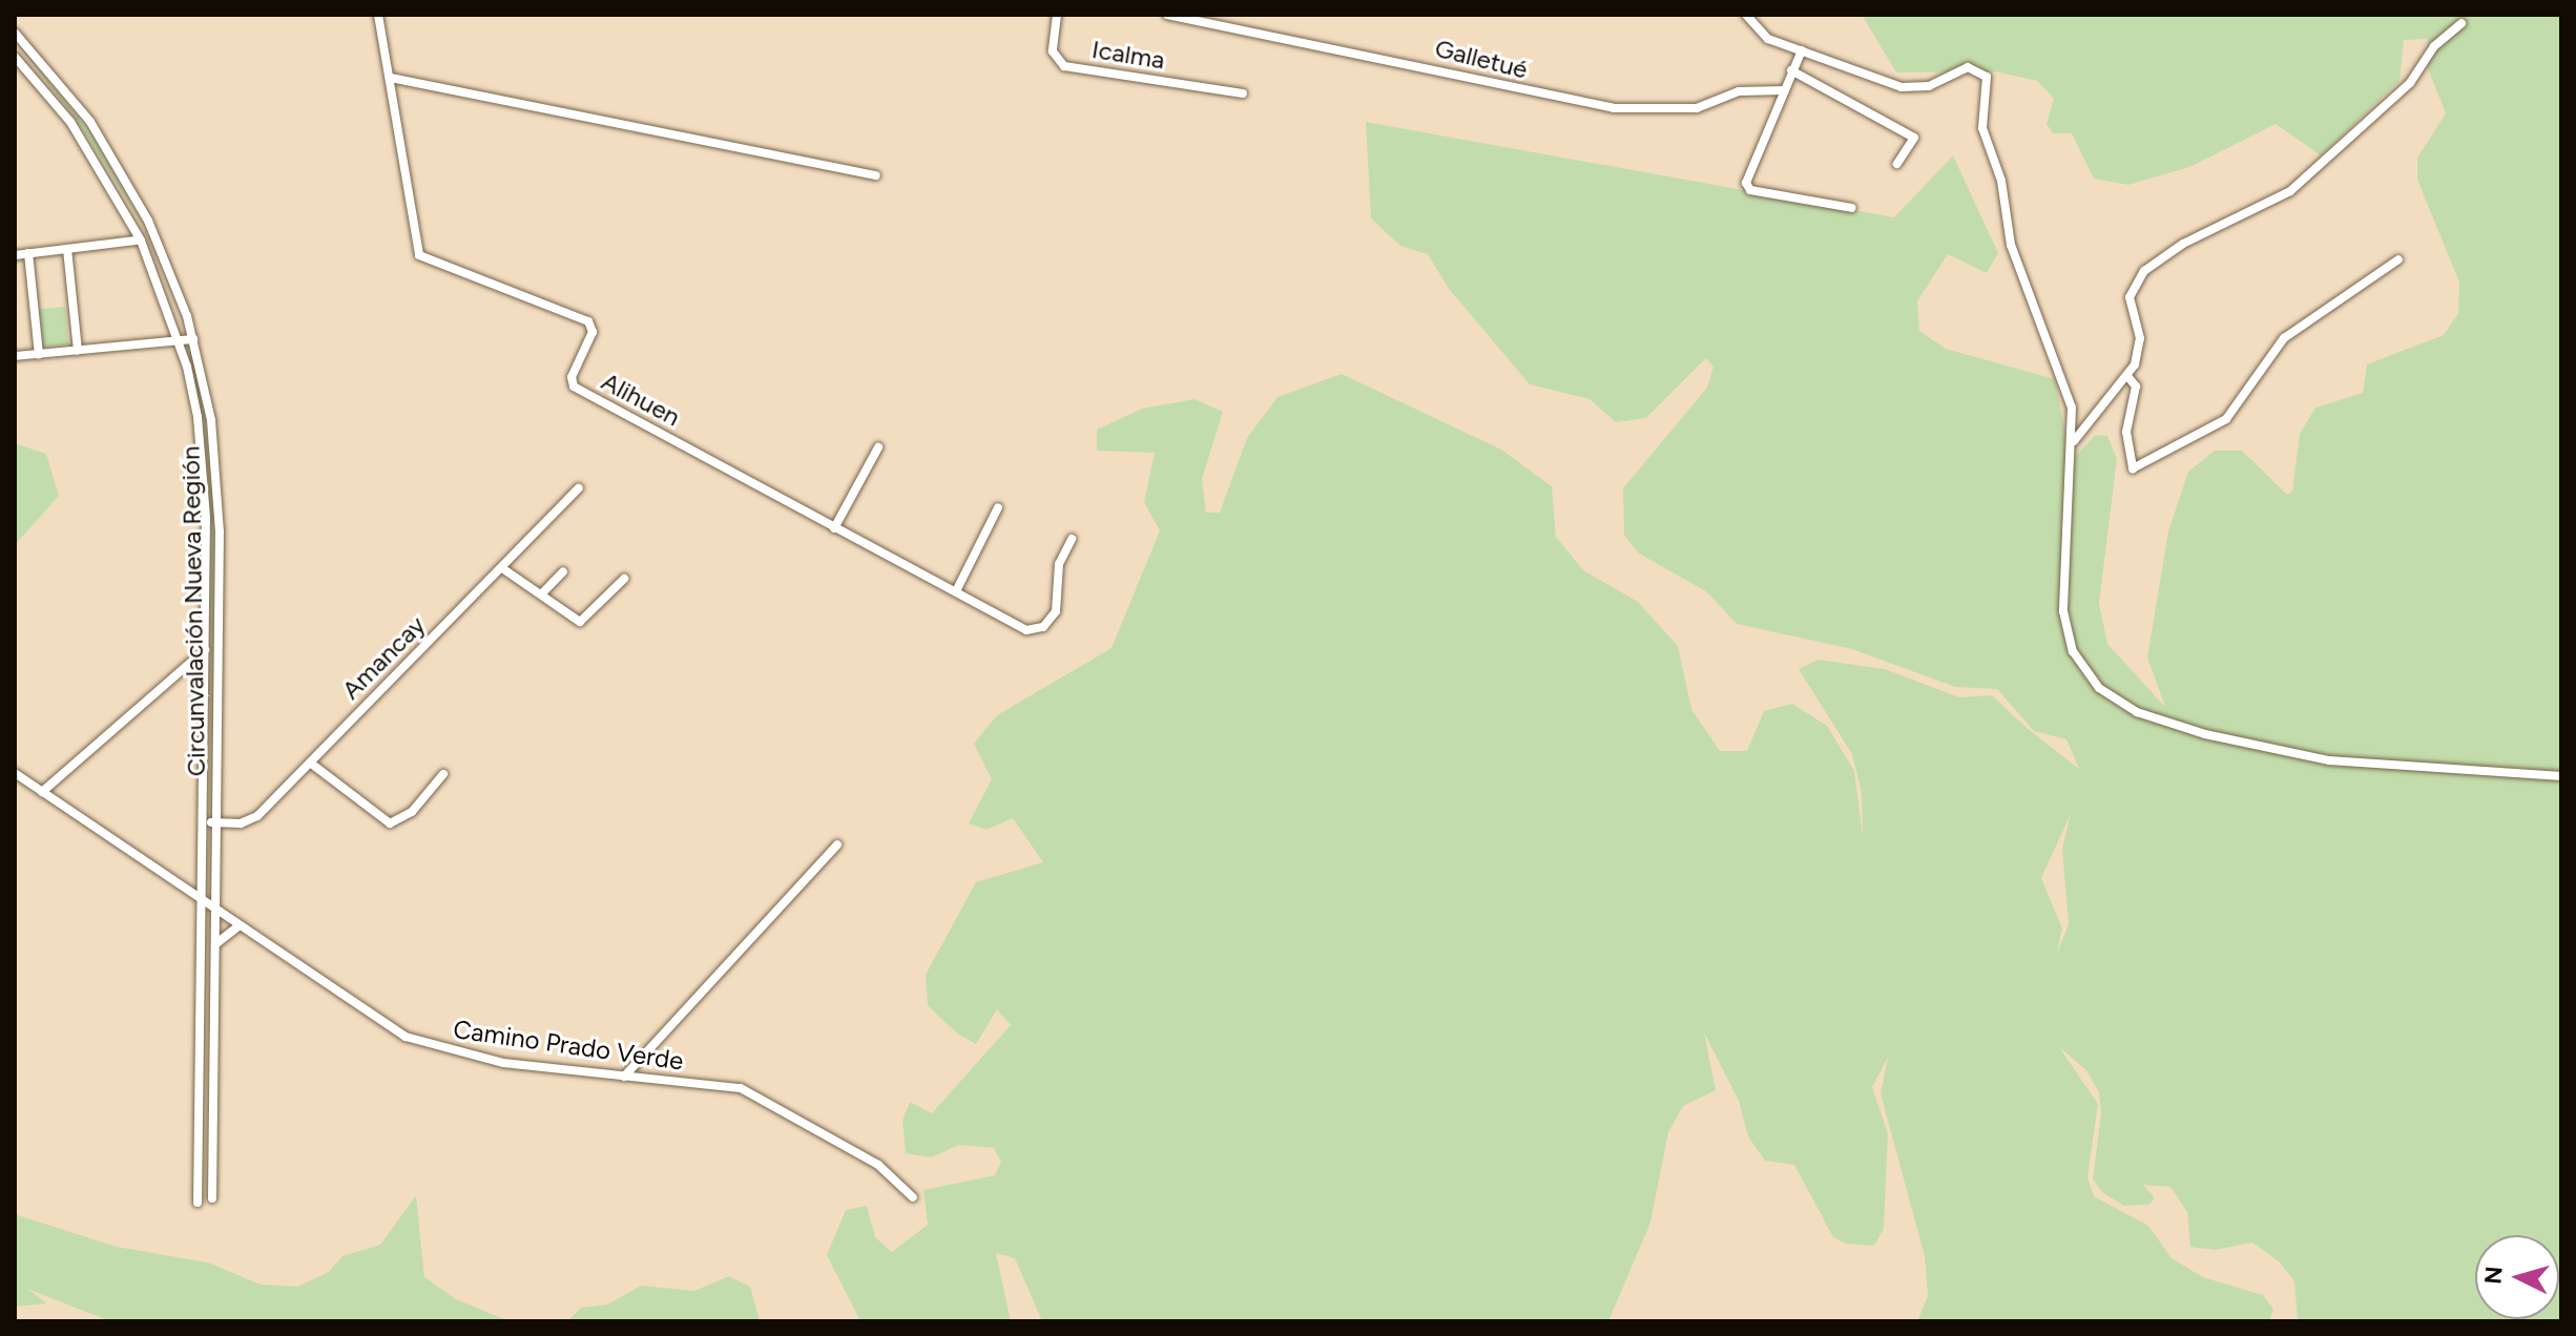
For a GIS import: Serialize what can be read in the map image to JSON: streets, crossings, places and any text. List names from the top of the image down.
{
  "streets": {
    "street": [
      "Icalma",
      "Galletué",
      "Alihuen",
      "Circunvalación Nueva Región",
      "Amancay",
      "Camino Prado Verde"
    ]
  },
  "crossings": [
    ["Circunvalación Nueva Región", "Amancay"],
    ["Circunvalación Nueva Región", "Camino Prado Verde"]
  ],
  "north": "left"
}
